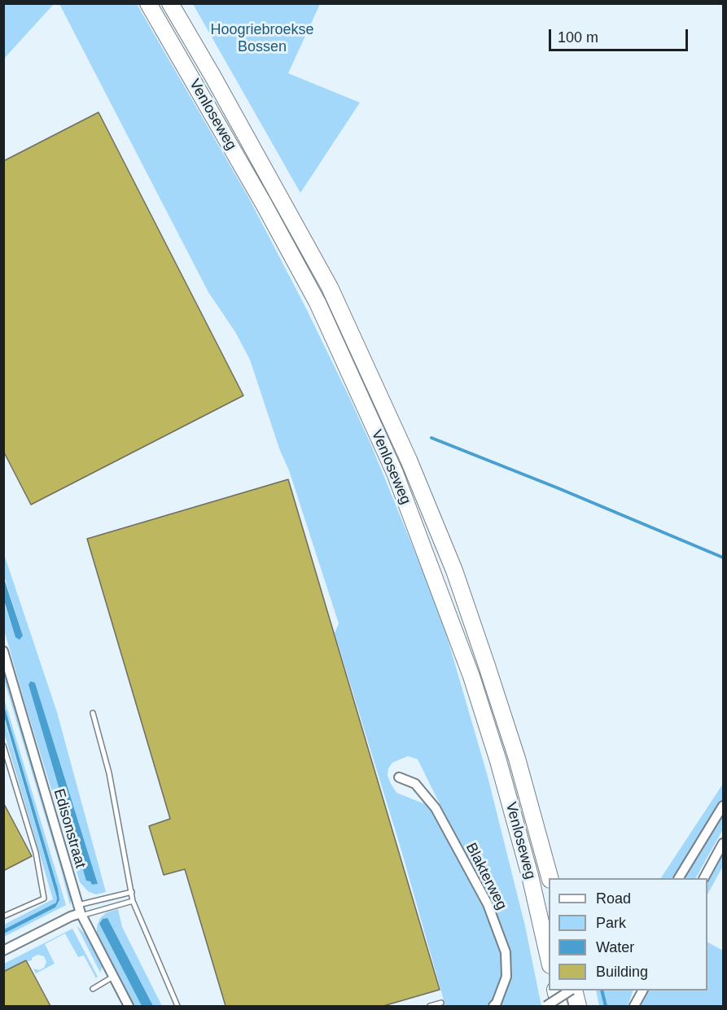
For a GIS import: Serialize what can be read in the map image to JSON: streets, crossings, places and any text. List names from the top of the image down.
{
  "streets": {
    "highway": ["Venloseweg"],
    "street": ["Edisonstraat", "Blakterweg"]
  },
  "parks": ["Hoogriebroekse Bossen"],
  "legend": [
    "Road",
    "Park",
    "Water",
    "Building"
  ],
  "scale_bar": "100 m"
}
